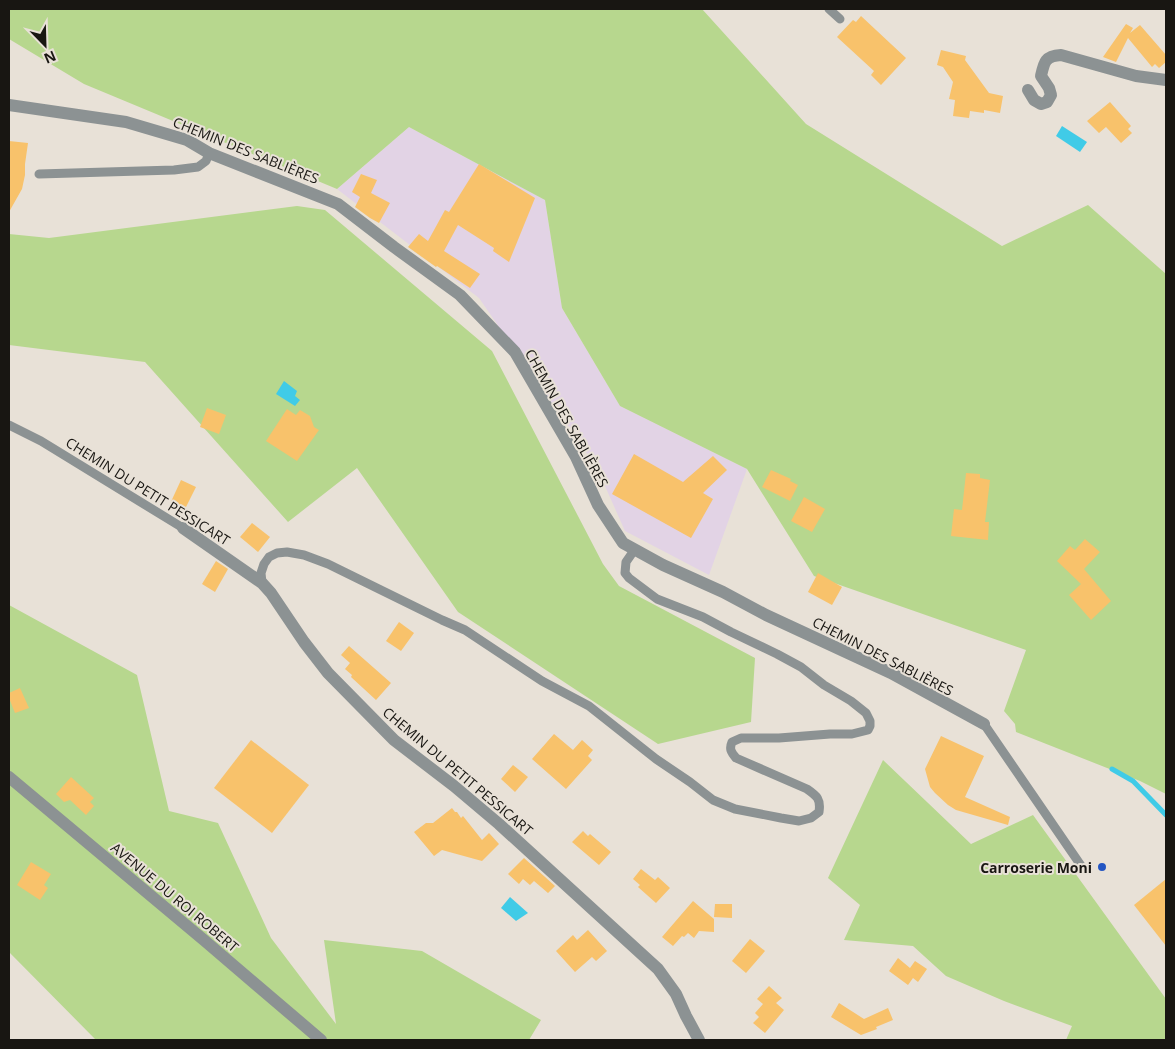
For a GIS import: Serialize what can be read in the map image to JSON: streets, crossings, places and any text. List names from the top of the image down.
{
  "streets": {
    "street": ["CHEMIN DES SABLIÈRES", "CHEMIN DU PETIT PESSICART", "AVENUE DU ROI ROBERT"]
  },
  "places": ["Carroserie Moni"],
  "north": "bottom right"
}
